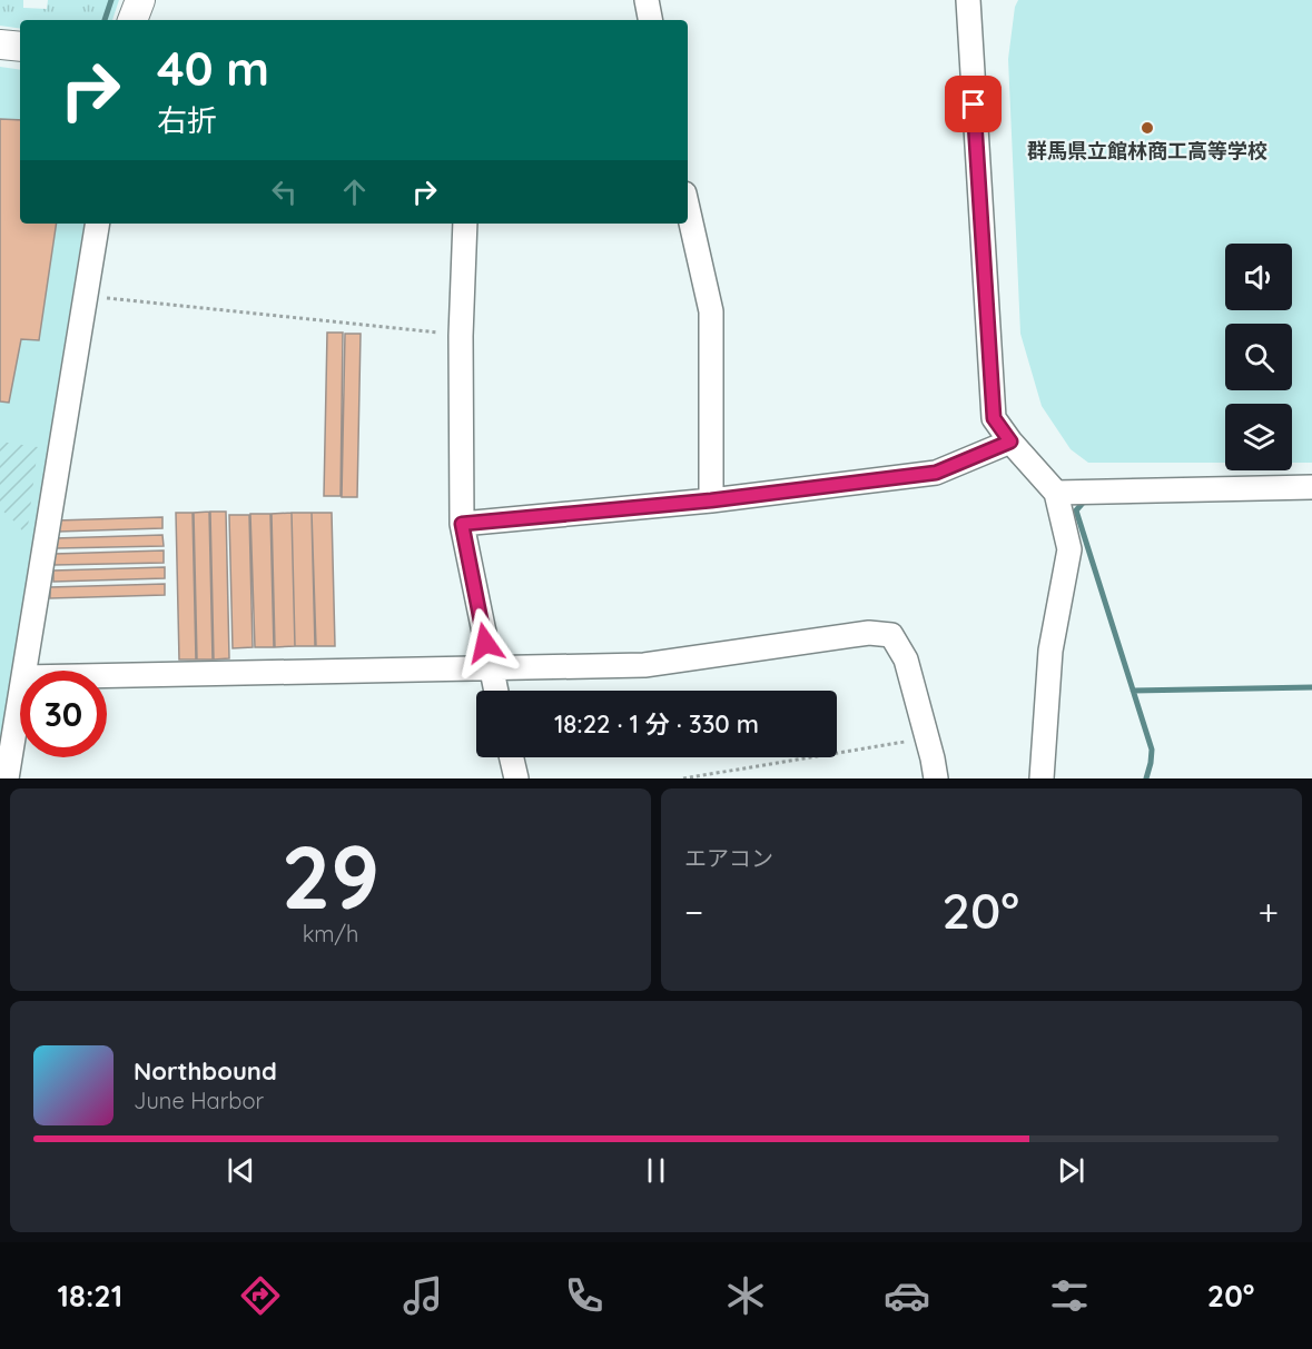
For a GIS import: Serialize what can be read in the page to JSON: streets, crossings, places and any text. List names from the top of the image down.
{
  "places": ["群馬県立館林商工高等学校"],
  "page": {
    "turn": ["40 m", "右折"],
    "limit": "30",
    "trip": "18:22 · 1 分 · 330 m",
    "tile": [
      ["29", "km/h"],
      "エアコン"
    ],
    "heat": ["−", "20°", "+"],
    "song": ["Northbound", "June Harbor"],
    "tabs": ["18:21", "20°"]
  }
}
